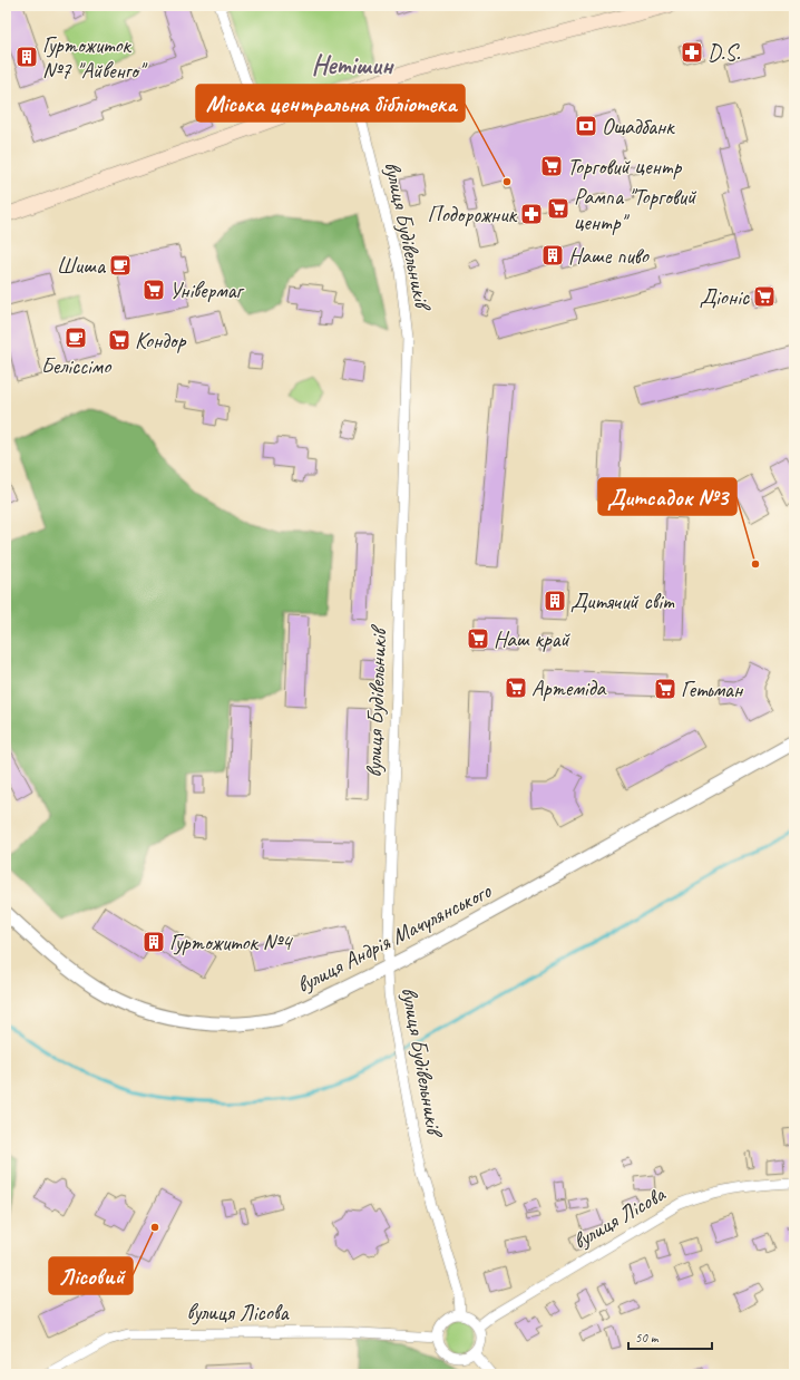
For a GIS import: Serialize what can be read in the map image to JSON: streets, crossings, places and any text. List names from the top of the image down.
{
  "streets": {
    "street": ["вулиця Будівельників", "вулиця Андрія Мачулянського", "вулиця Лісова"]
  },
  "crossings": [
    ["вулиця Будівельників", "вулиця Андрія Мачулянського"],
    ["вулиця Будівельників", "вулиця Лісова"]
  ],
  "districts": ["Нетішин"],
  "places": {
    "pharmacy": ["D.S.", "Подорожник"],
    "building": [
      "Гуртожиток №7 \"Айвенго\"",
      "Наше пиво",
      "Дитячий світ",
      "Гуртожиток №4"
    ],
    "bank": ["Ощадбанк"],
    "supermarket": [
      "Торговий центр",
      "Рампа \"Торговий центр\"",
      "Універмаг",
      "Діоніс",
      "Кондор",
      "Наш край",
      "Артеміда",
      "Гетьман"
    ],
    "other": ["Міська центральна бібліотека", "Дитсадок №3", "Лісовий"],
    "cafe": ["Шиша", "Беліссімо"]
  },
  "scale_bar": "50 m"
}
